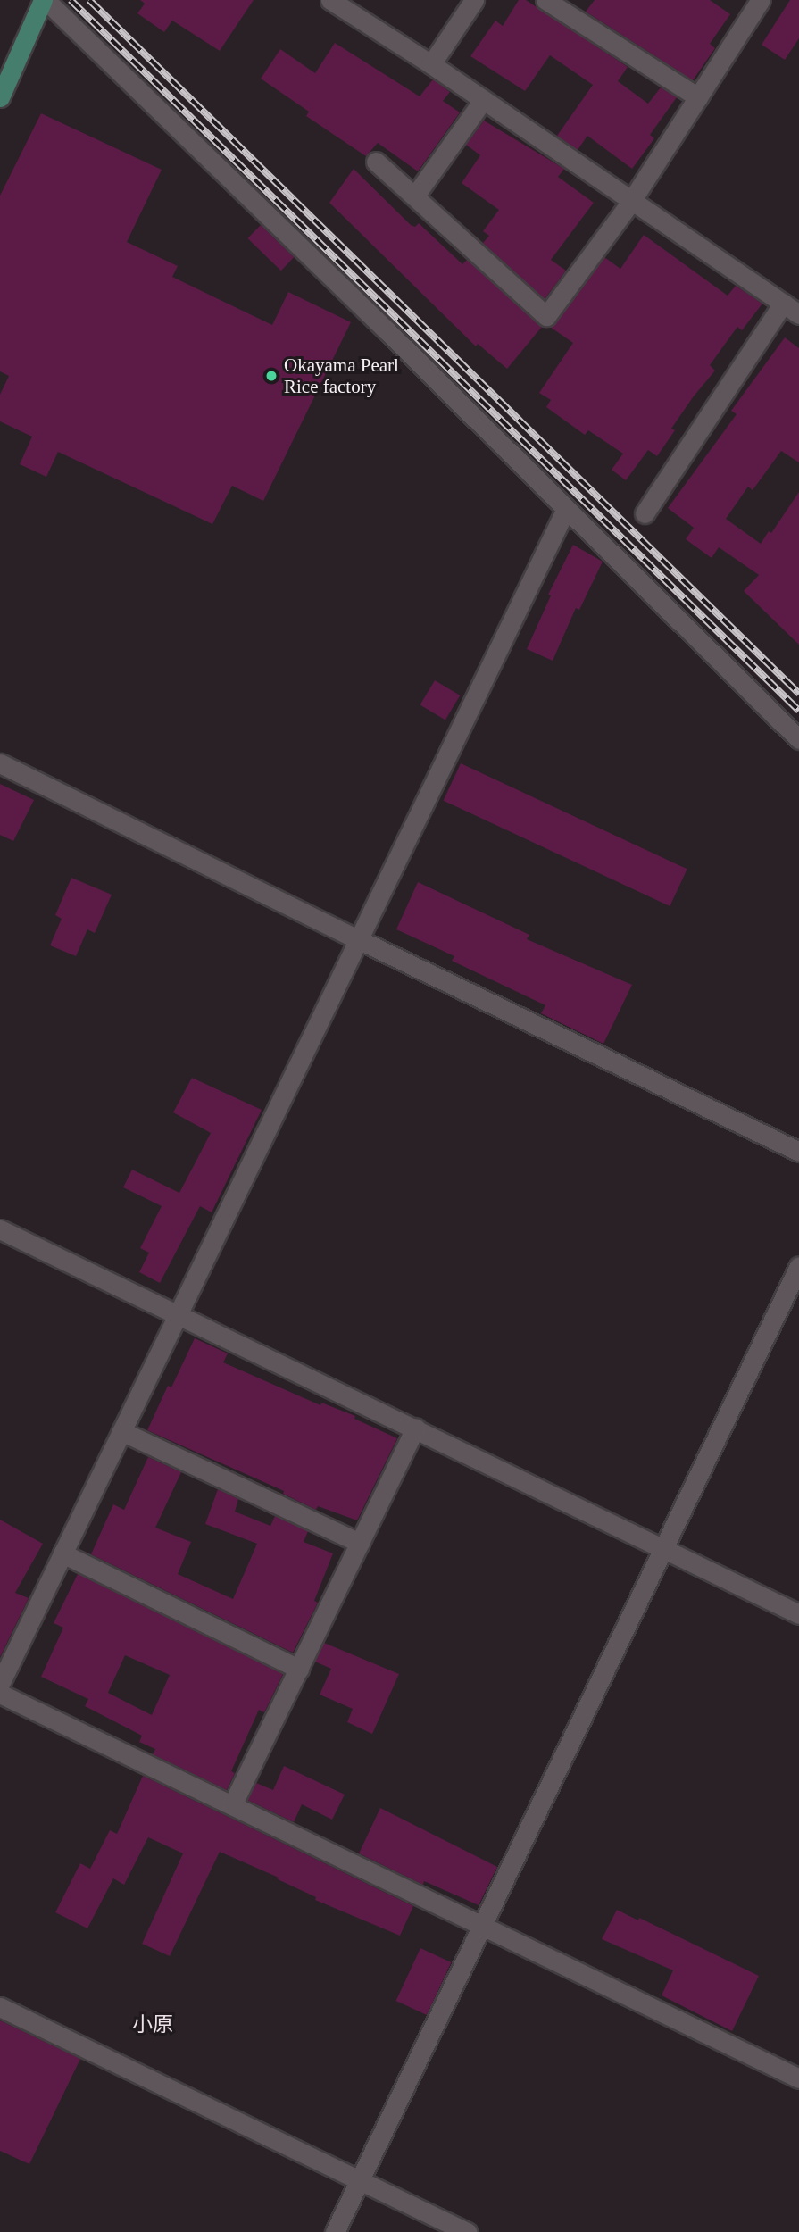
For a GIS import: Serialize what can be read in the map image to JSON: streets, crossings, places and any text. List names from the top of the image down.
{
  "districts": ["小原"],
  "places": ["Okayama Pearl Rice factory"]
}
